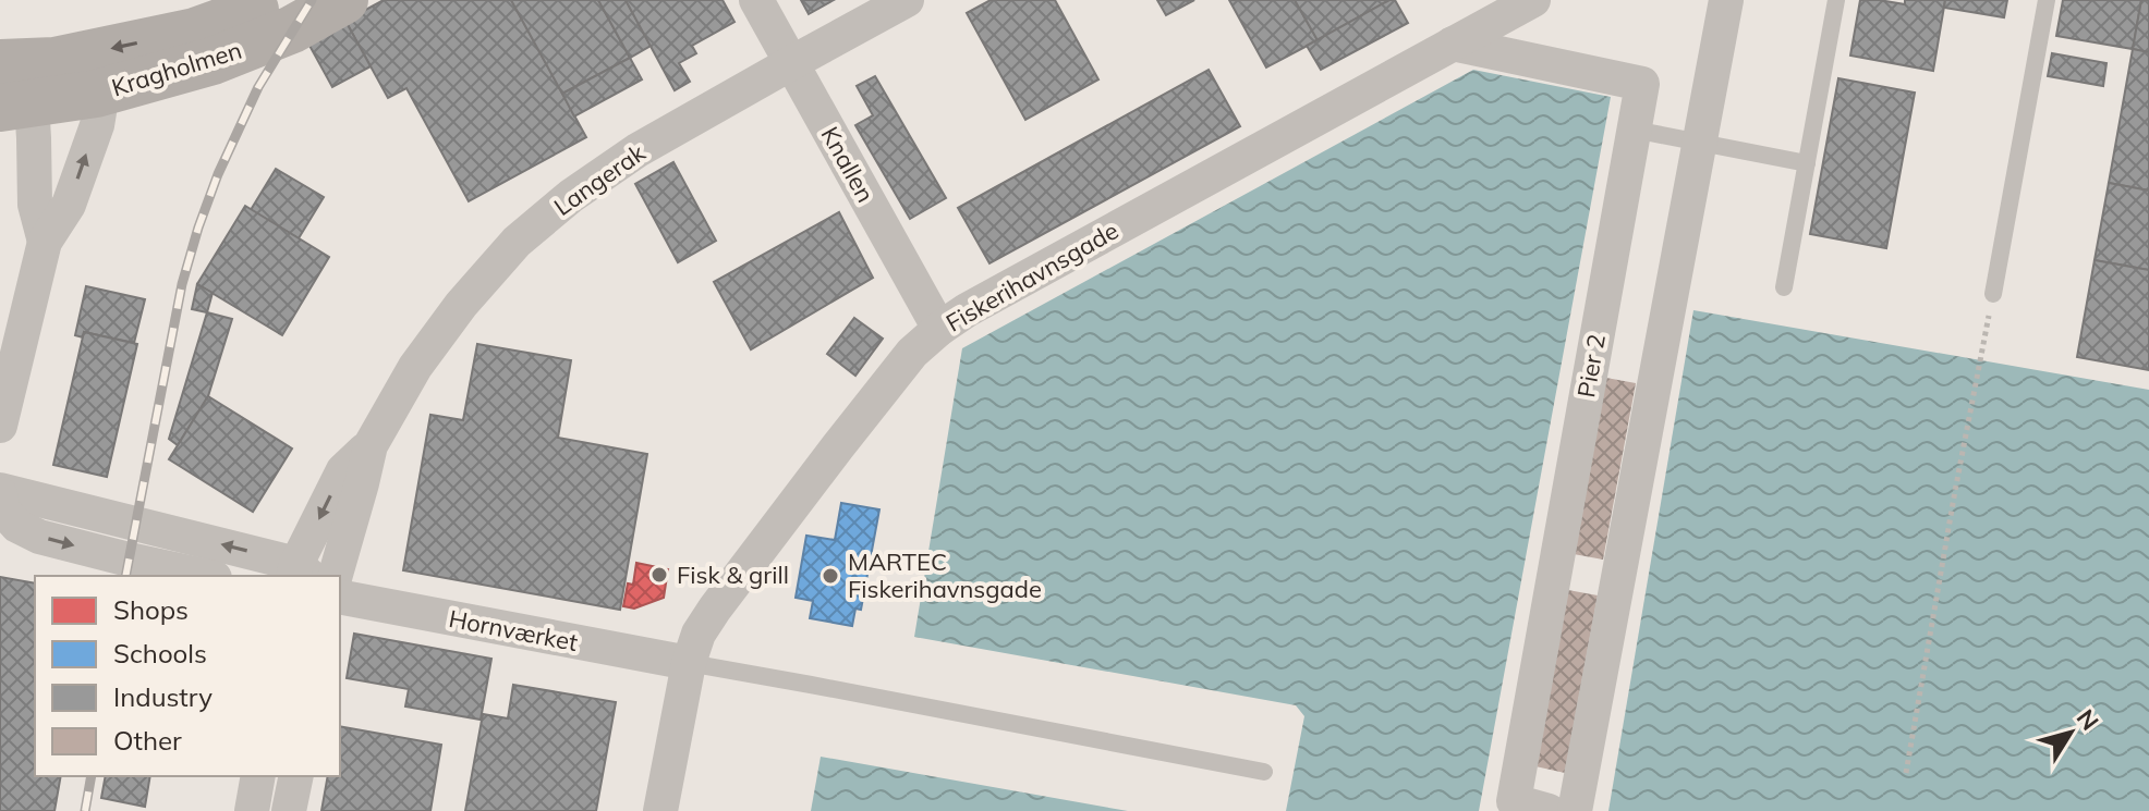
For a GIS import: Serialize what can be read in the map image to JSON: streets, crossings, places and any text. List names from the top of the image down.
{
  "streets": {
    "street": [
      "Kragholmen",
      "Knallen",
      "Langerak",
      "Fiskerihavnsgade",
      "Pier 2",
      "Hornværket"
    ]
  },
  "crossings": [
    ["Knallen", "Langerak"],
    ["Knallen", "Fiskerihavnsgade"],
    ["Fiskerihavnsgade", "Pier 2"],
    ["Fiskerihavnsgade", "Hornværket"]
  ],
  "places": ["Fisk & grill", "MARTEC Fiskerihavnsgade"],
  "legend": [
    "Shops",
    "Schools",
    "Industry",
    "Other"
  ],
  "north": "top right"
}
